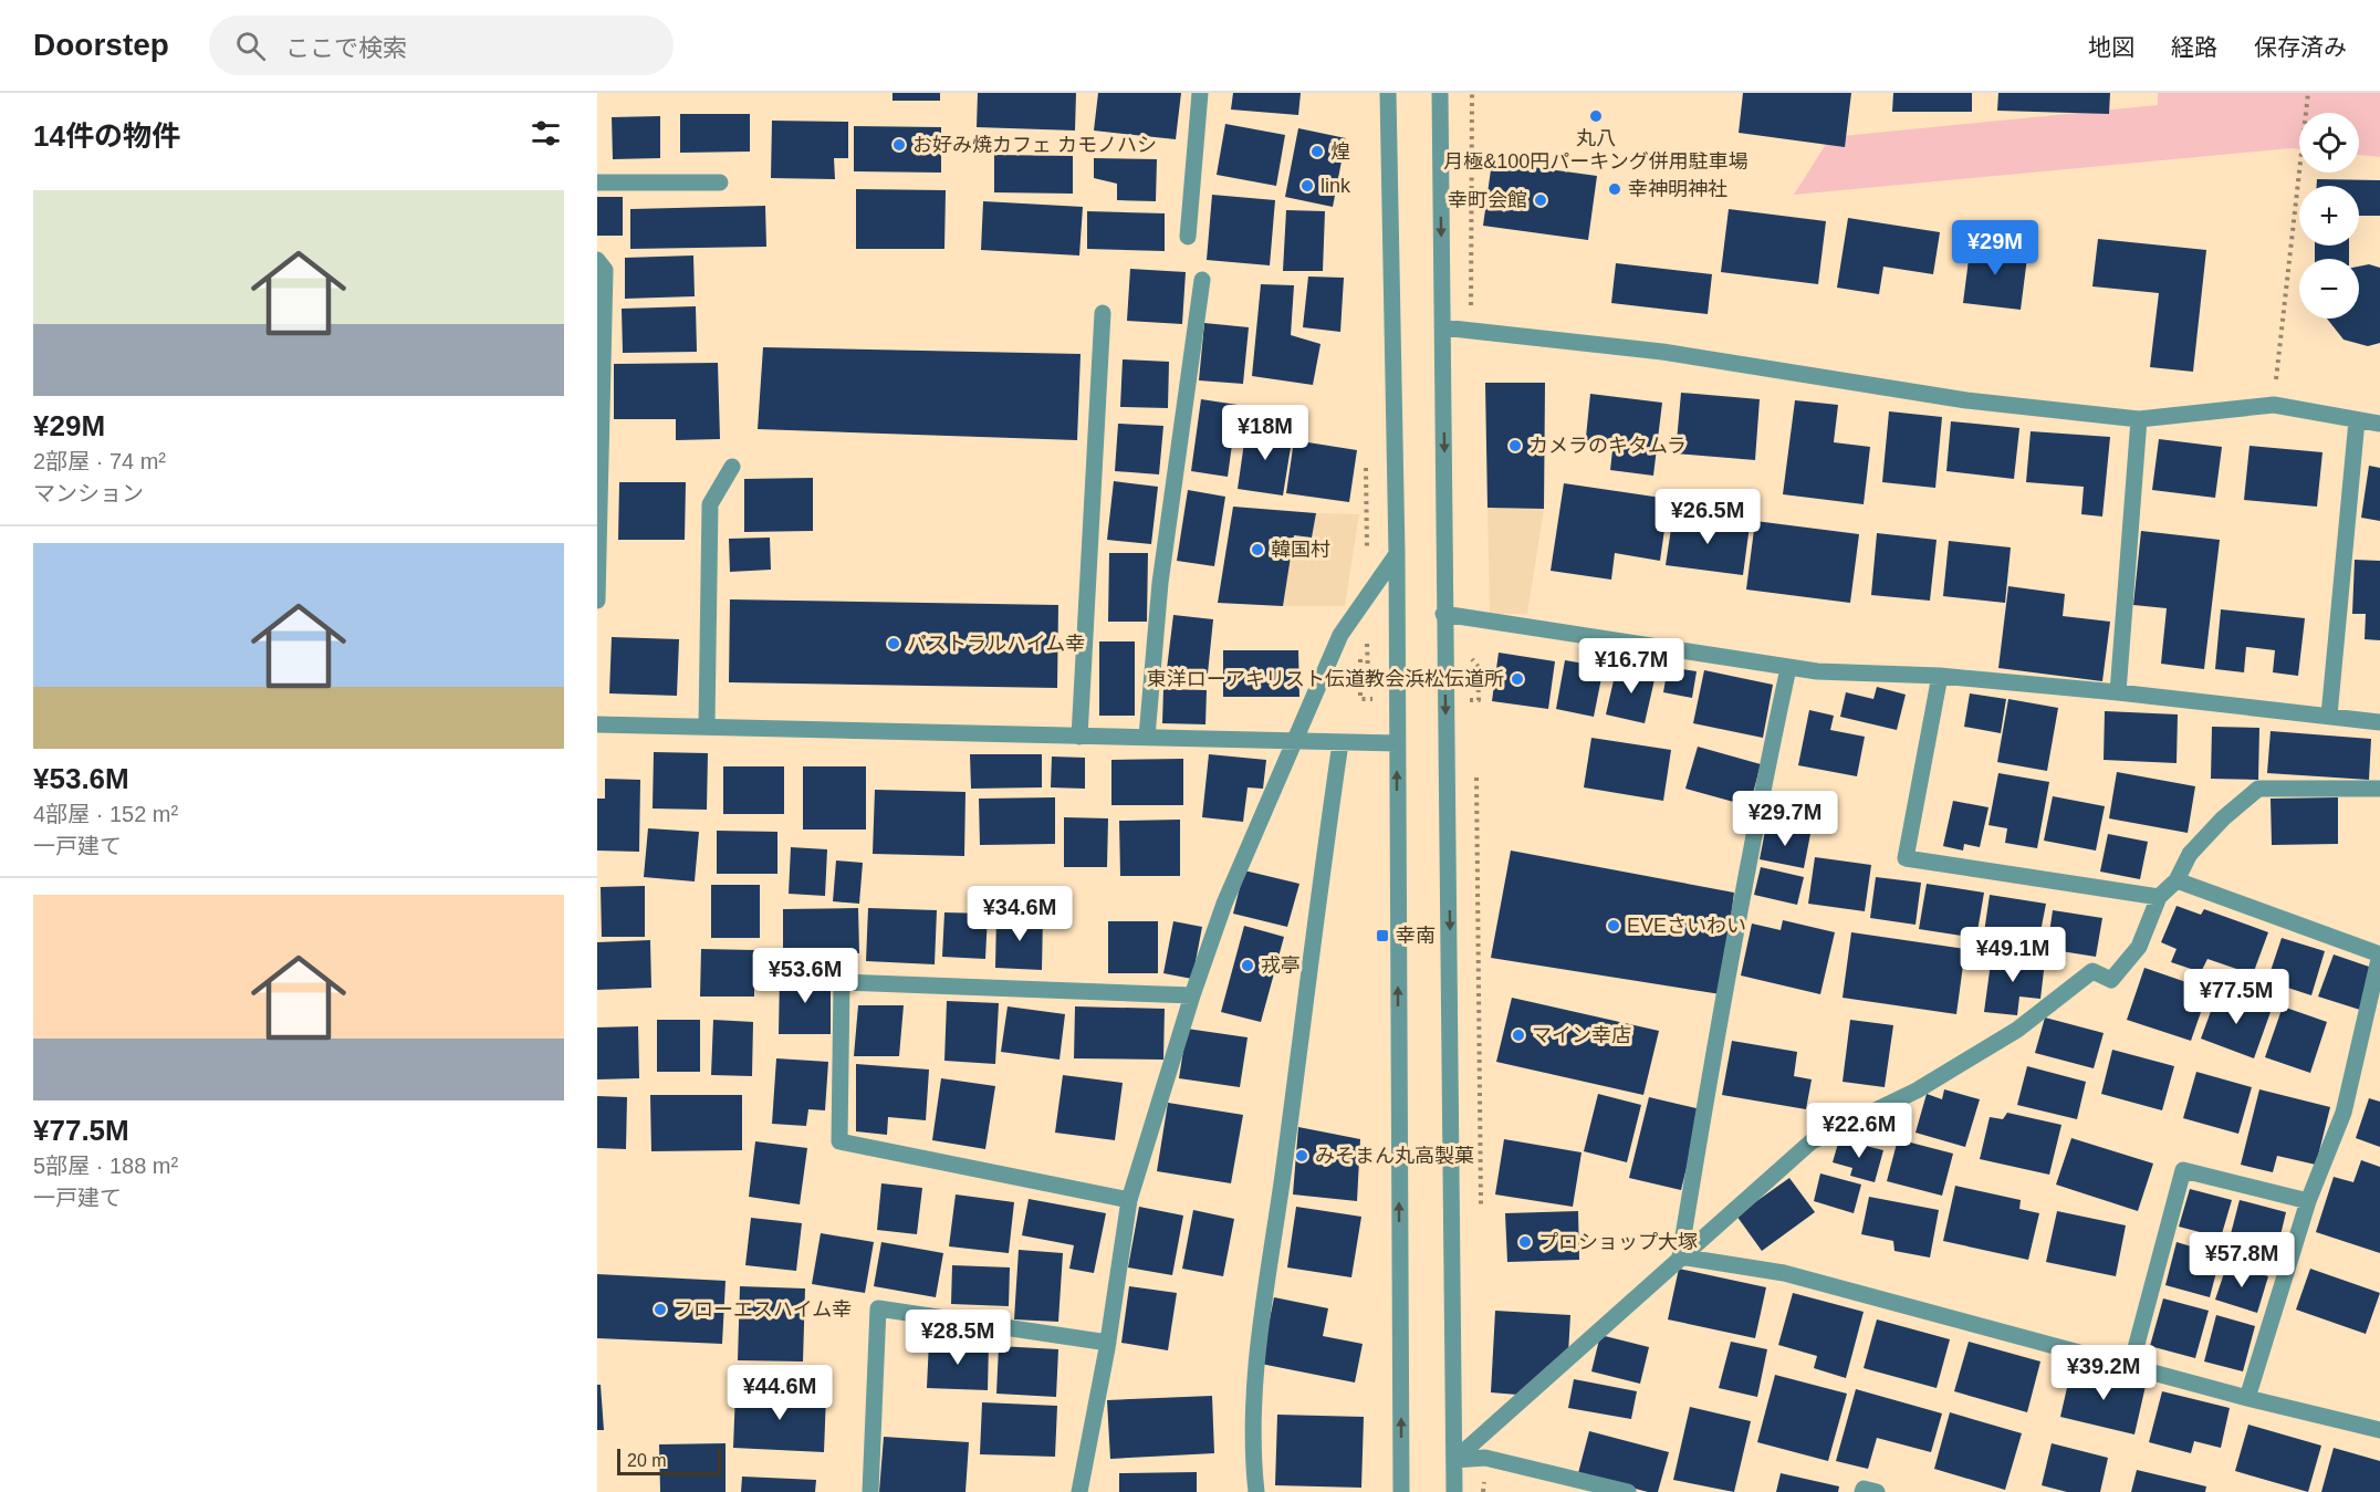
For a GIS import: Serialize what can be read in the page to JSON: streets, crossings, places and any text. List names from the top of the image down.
{
  "places": {
    "other": [
      "丸八 月極&100円パーキング併用駐車場",
      "お好み焼カフェ カモノハシ",
      "煌",
      "link",
      "幸神明神社",
      "幸町会館",
      "カメラのキタムラ",
      "韓国村",
      "パストラルハイム幸",
      "東洋ローアキリスト伝道教会浜松伝道所",
      "EVEさいわい",
      "戎亭",
      "マイン幸店",
      "みそまん丸高製菓",
      "プロショップ大塚",
      "フローエスハイム幸"
    ],
    "transit": ["幸南"]
  },
  "scale_bar": "20 m",
  "page": {
    "header": "Doorstep",
    "search": "ここで検索",
    "nav": ["地図", "経路", "保存済み"],
    "heading": "14件の物件",
    "map_buttons": ["+", "−"],
    "list": [
      {
        "name": "¥29M",
        "note": "2部屋 · 74 m² · マンション"
      },
      {
        "name": "¥53.6M",
        "note": "4部屋 · 152 m² · 一戸建て"
      },
      {
        "name": "¥77.5M",
        "note": "5部屋 · 188 m² · 一戸建て"
      }
    ],
    "price": [
      "¥29M",
      "¥18M",
      "¥26.5M",
      "¥16.7M",
      "¥29.7M",
      "¥34.6M",
      "¥49.1M",
      "¥53.6M",
      "¥77.5M",
      "¥22.6M",
      "¥57.8M",
      "¥28.5M",
      "¥39.2M",
      "¥44.6M"
    ],
    "scale": "20 m"
  }
}
